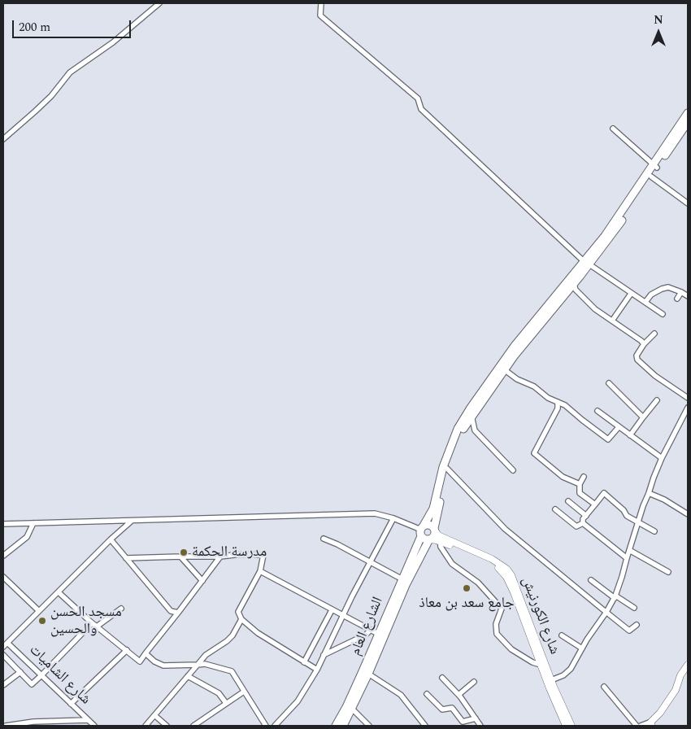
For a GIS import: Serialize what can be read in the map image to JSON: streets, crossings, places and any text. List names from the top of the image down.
{
  "streets": {
    "main road": ["شارع الكورنيش", "الشارع العام"],
    "street": ["شارع الشاميات"]
  },
  "crossings": [
    ["شارع الكورنيش", "الشارع العام"]
  ],
  "places": ["مدرسة الحكمة", "جامع سعد بن معاذ", "مسجد الحسن والحسين"],
  "scale_bar": "200 m",
  "north": "top"
}
